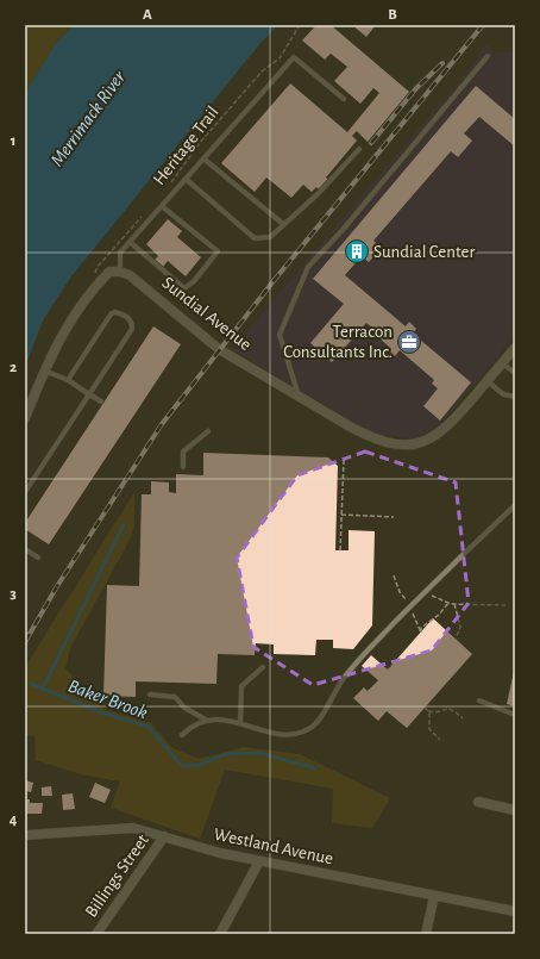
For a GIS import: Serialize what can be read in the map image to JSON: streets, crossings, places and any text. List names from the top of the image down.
{
  "streets": {
    "street": ["Sundial Avenue", "Westland Avenue", "Billings Street"],
    "path": ["Heritage Trail"]
  },
  "crossings": [
    ["Westland Avenue", "Billings Street"]
  ],
  "water": ["Merrimack River", "Baker Brook"],
  "places": {
    "building": ["Sundial Center"],
    "office": ["Terracon Consultants Inc."]
  },
  "grid": {
    "columns": ["A", "B"],
    "rows": [
      "1",
      "2",
      "3",
      "4"
    ]
  }
}
